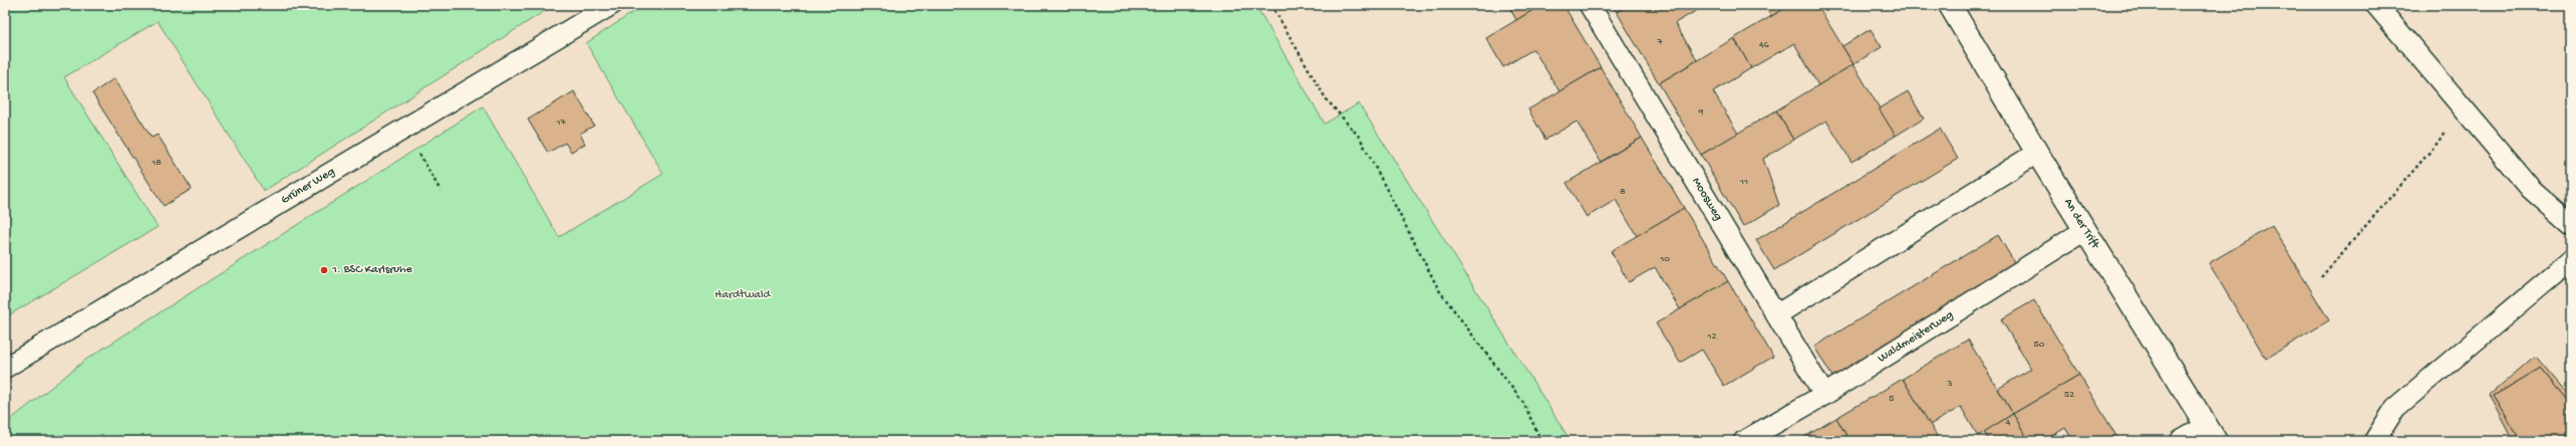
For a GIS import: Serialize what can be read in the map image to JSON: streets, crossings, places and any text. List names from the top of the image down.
{
  "streets": {
    "street": ["An der Trift"],
    "lane": ["Grüner Weg", "Moosweg", "Waldmeisterweg"]
  },
  "crossings": [
    ["Moosweg", "Waldmeisterweg"],
    ["An der Trift", "Waldmeisterweg"]
  ],
  "parks": ["Hardtwald"],
  "places": ["1. BSC Karlsruhe"],
  "house_numbers": [
    "7",
    "46",
    "9",
    "17",
    "18",
    "11",
    "8",
    "10",
    "12",
    "50",
    "3",
    "52",
    "5",
    "4"
  ]
}
